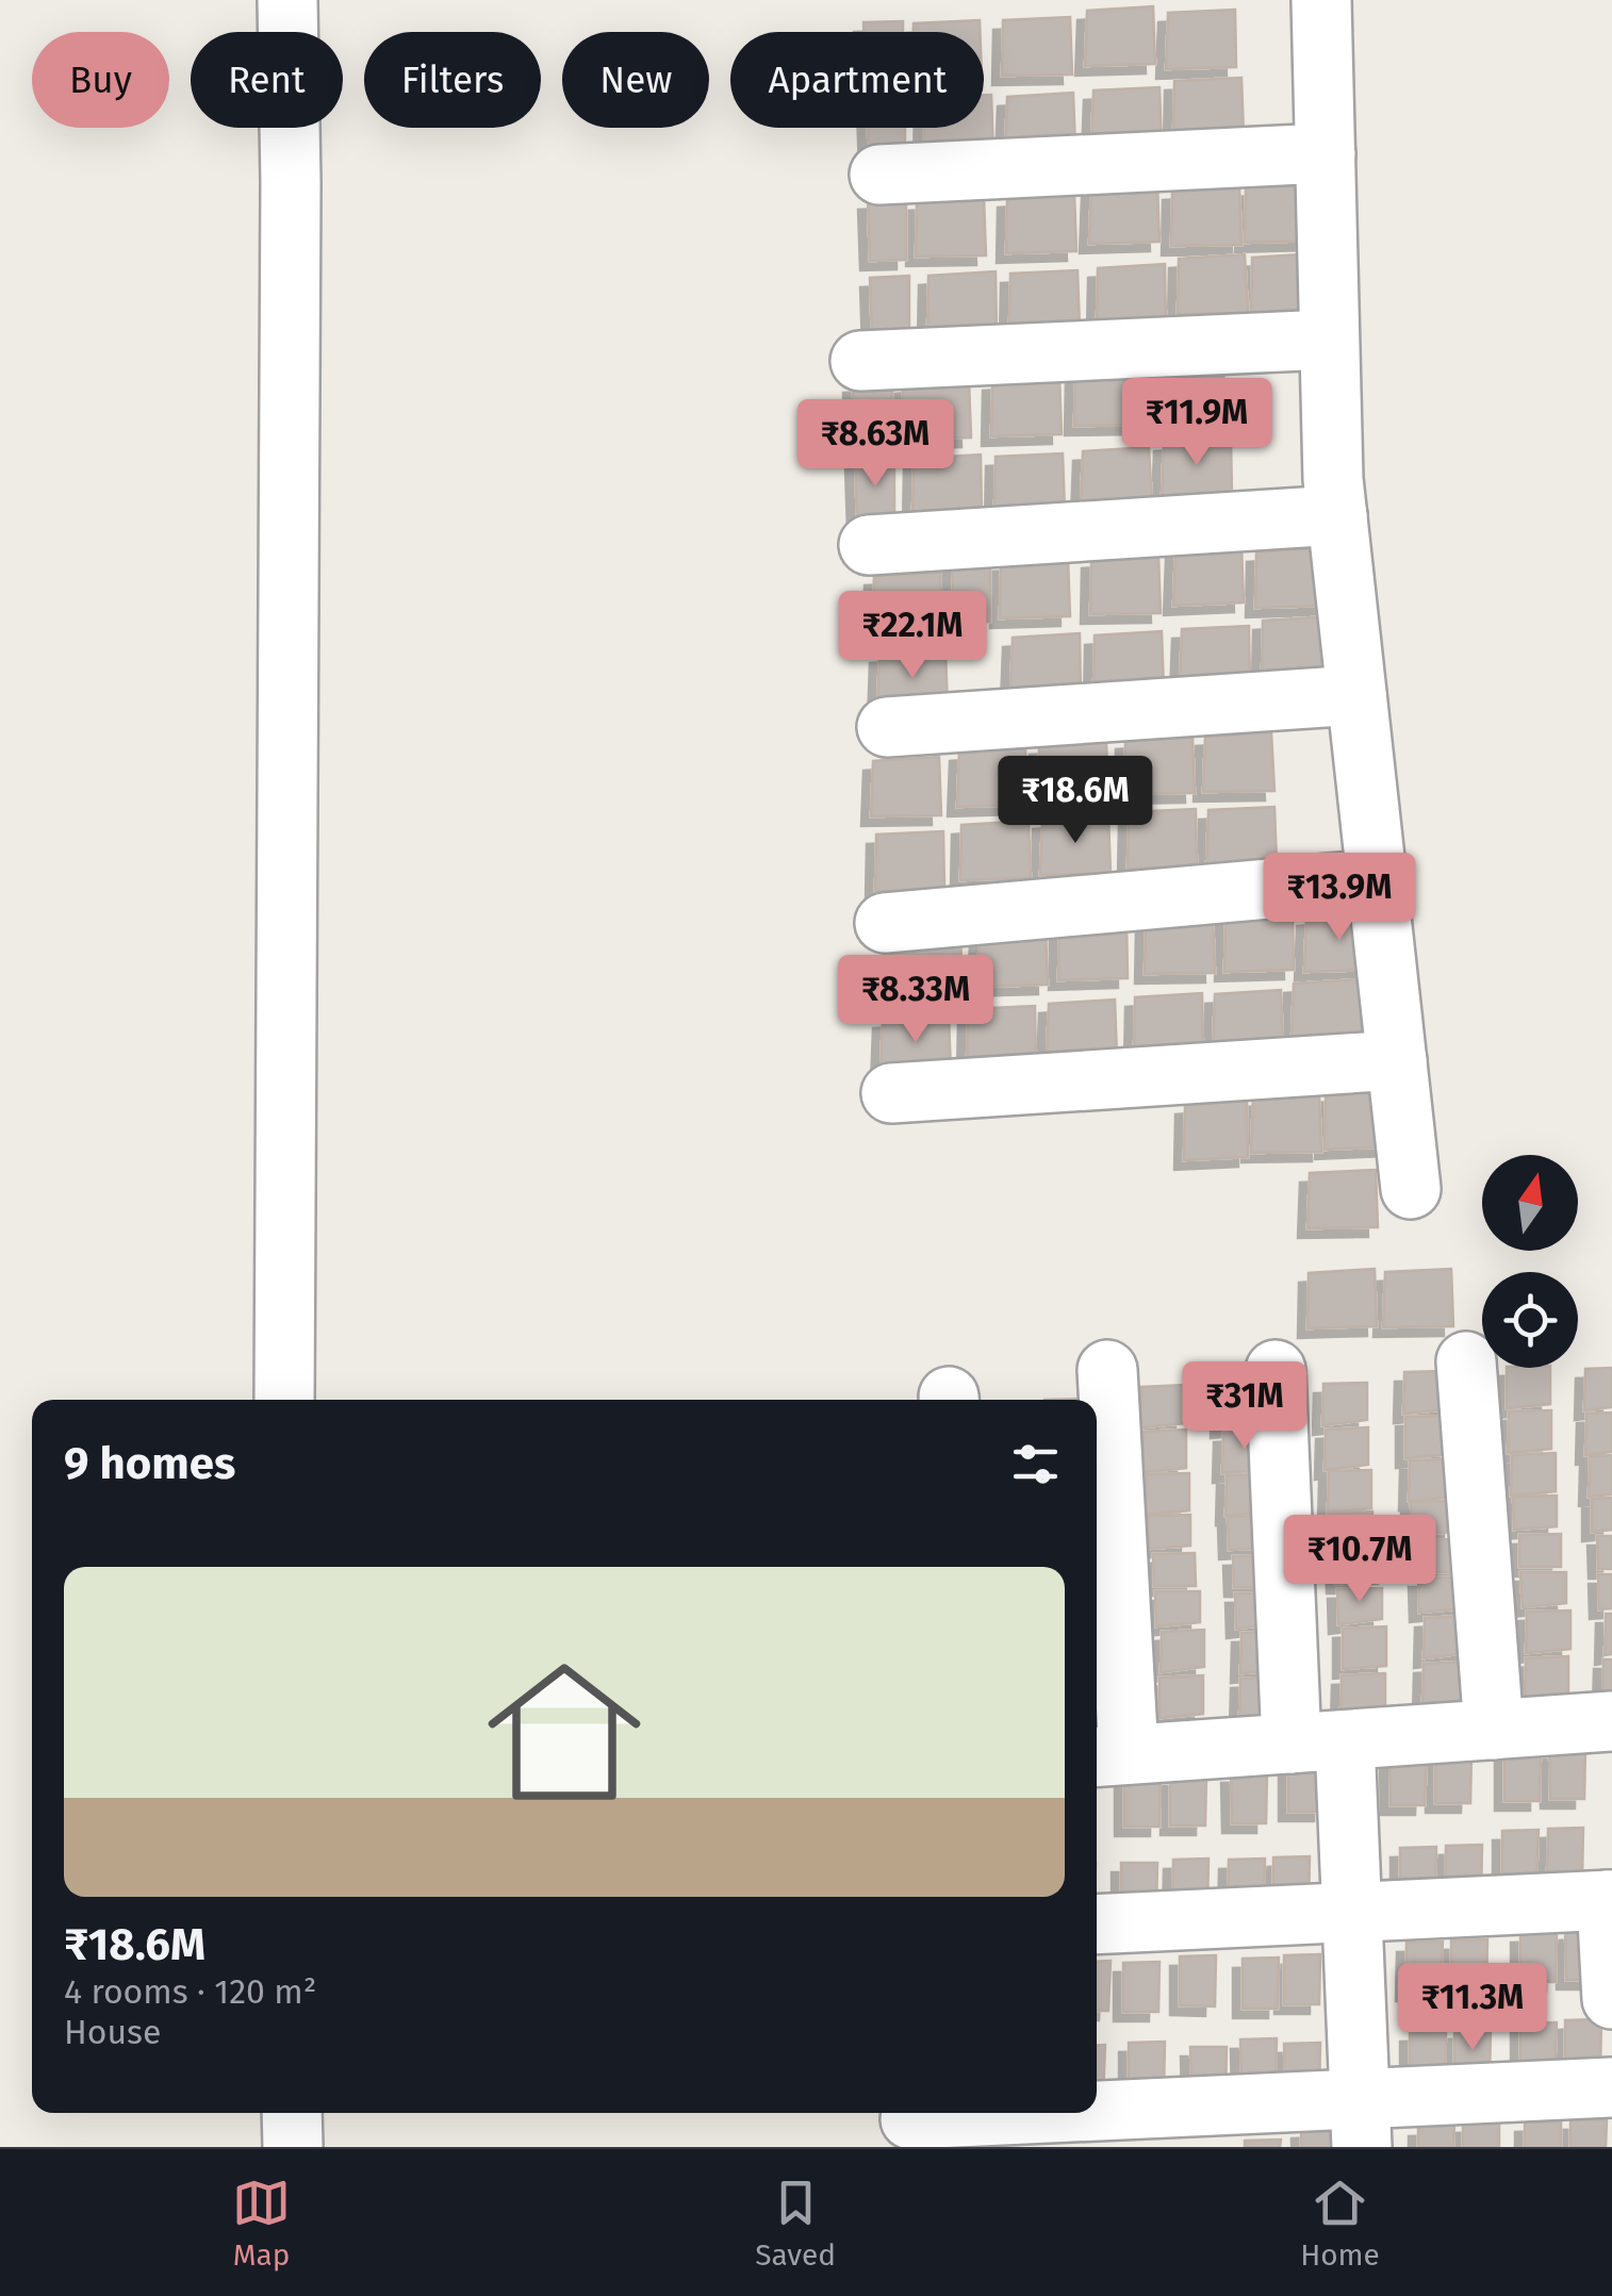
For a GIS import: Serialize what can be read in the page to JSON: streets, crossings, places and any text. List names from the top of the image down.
{
  "north": "top",
  "page": {
    "chip": [
      "Buy",
      "Rent",
      "Filters",
      "New",
      "Apartment"
    ],
    "price": [
      "₹11.9M",
      "₹8.63M",
      "₹22.1M",
      "₹18.6M",
      "₹13.9M",
      "₹8.33M",
      "₹31M",
      "₹10.7M",
      "₹11.3M"
    ],
    "heading": "9 homes",
    "list": [
      {
        "name": "₹18.6M",
        "note": "4 rooms · 120 m² · House"
      }
    ],
    "tabs": ["Map", "Saved", "Home"]
  }
}
